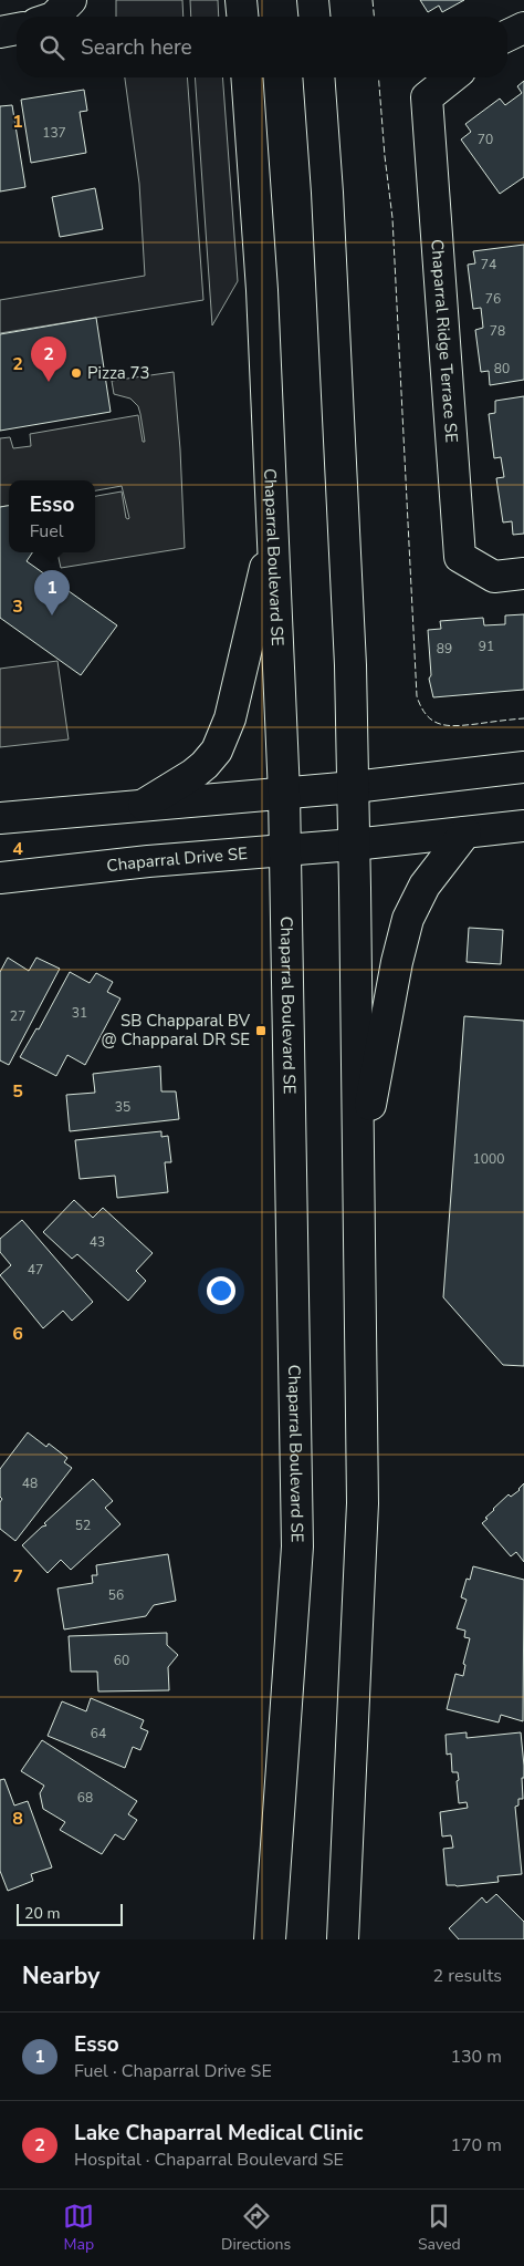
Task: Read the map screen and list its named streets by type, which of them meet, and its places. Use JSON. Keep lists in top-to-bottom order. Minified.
{"streets":{"main road":["Chaparral Ridge Terrace SE","Chaparral Boulevard SE","Chaparral Drive SE"]},"crossings":[["Chaparral Boulevard SE","Chaparral Drive SE"]],"places":{"other":["Pizza 73"],"transit":["SB Chapparal BV @ Chapparal DR SE"]},"house_numbers":["137","70","74","76","78","80","91","89","31","27","35","1000","43","47","48","52","56","60","64","68"],"scale_bar":"20 m","page":{"search":"Search here","pins":["2","1"],"popup":["Esso","Fuel"],"scale":"20 m","heading":["Nearby","2 results"],"list":[{"mark":"1","name":"Esso","note":"Fuel · Chaparral Drive SE","value":"130 m"},{"mark":"2","name":"Lake Chaparral Medical Clinic","note":"Hospital · Chaparral Boulevard SE","value":"170 m"}],"nav":["Map","Directions","Saved"]},"grid":{"rows":["1","2","3","4","5","6","7","8"]}}
